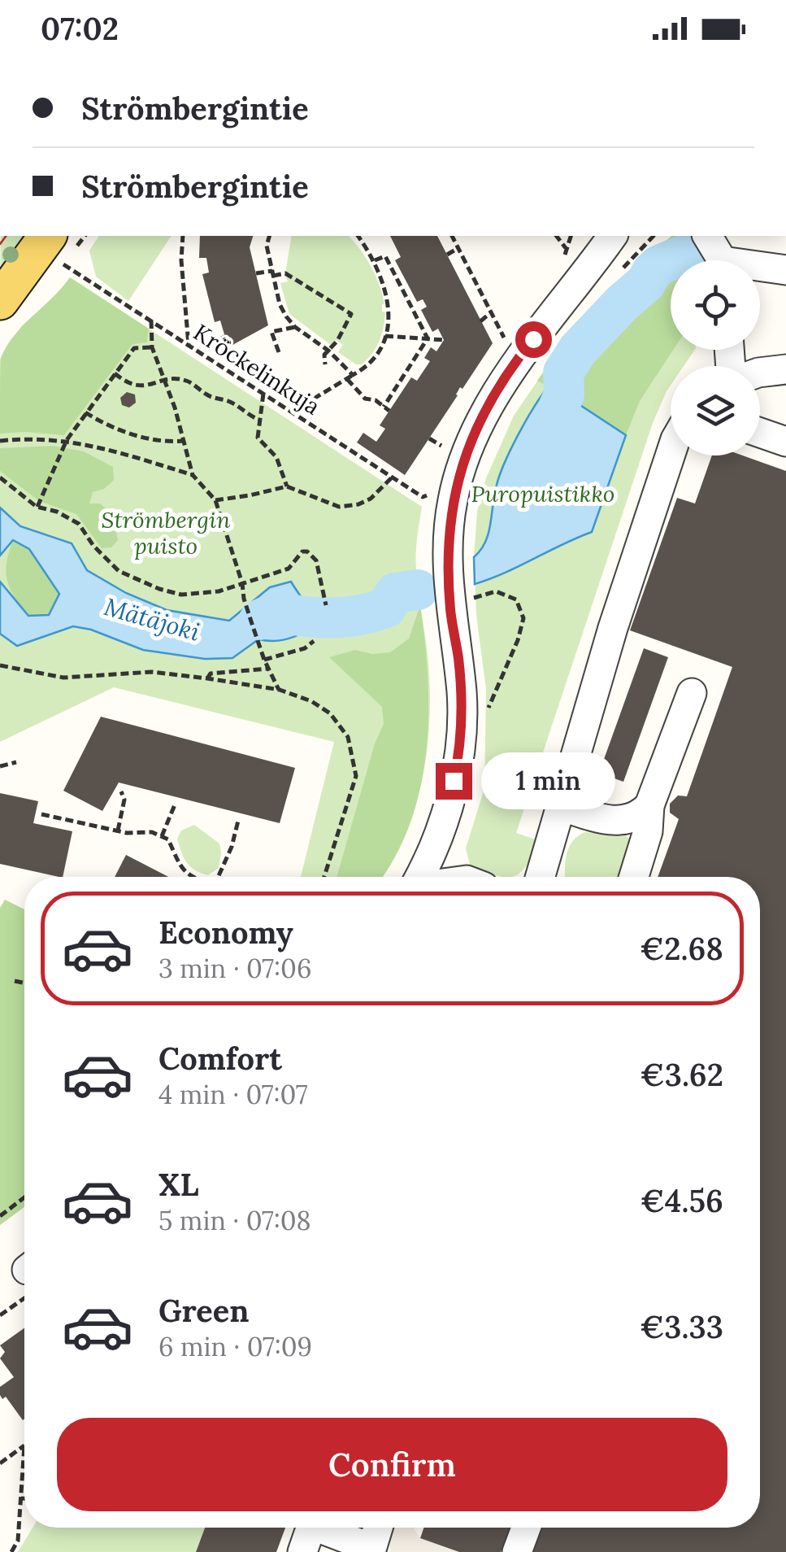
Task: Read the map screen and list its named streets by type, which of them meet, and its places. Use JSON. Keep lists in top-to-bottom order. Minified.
{"streets":{"path":["Kröckelinkuja"]},"water":["Mätäjoki"],"parks":["Puropuistikko","Strömbergin puisto"],"page":{"status":"07:02","banner":["Strömbergintie","Strömbergintie"],"bubble":"1 min","list":[{"name":"Economy","note":"3 min · 07:06","value":"€2.68"},{"name":"Comfort","note":"4 min · 07:07","value":"€3.62"},{"name":"XL","note":"5 min · 07:08","value":"€4.56"},{"name":"Green","note":"6 min · 07:09","value":"€3.33"}],"buttons":"Confirm"}}
